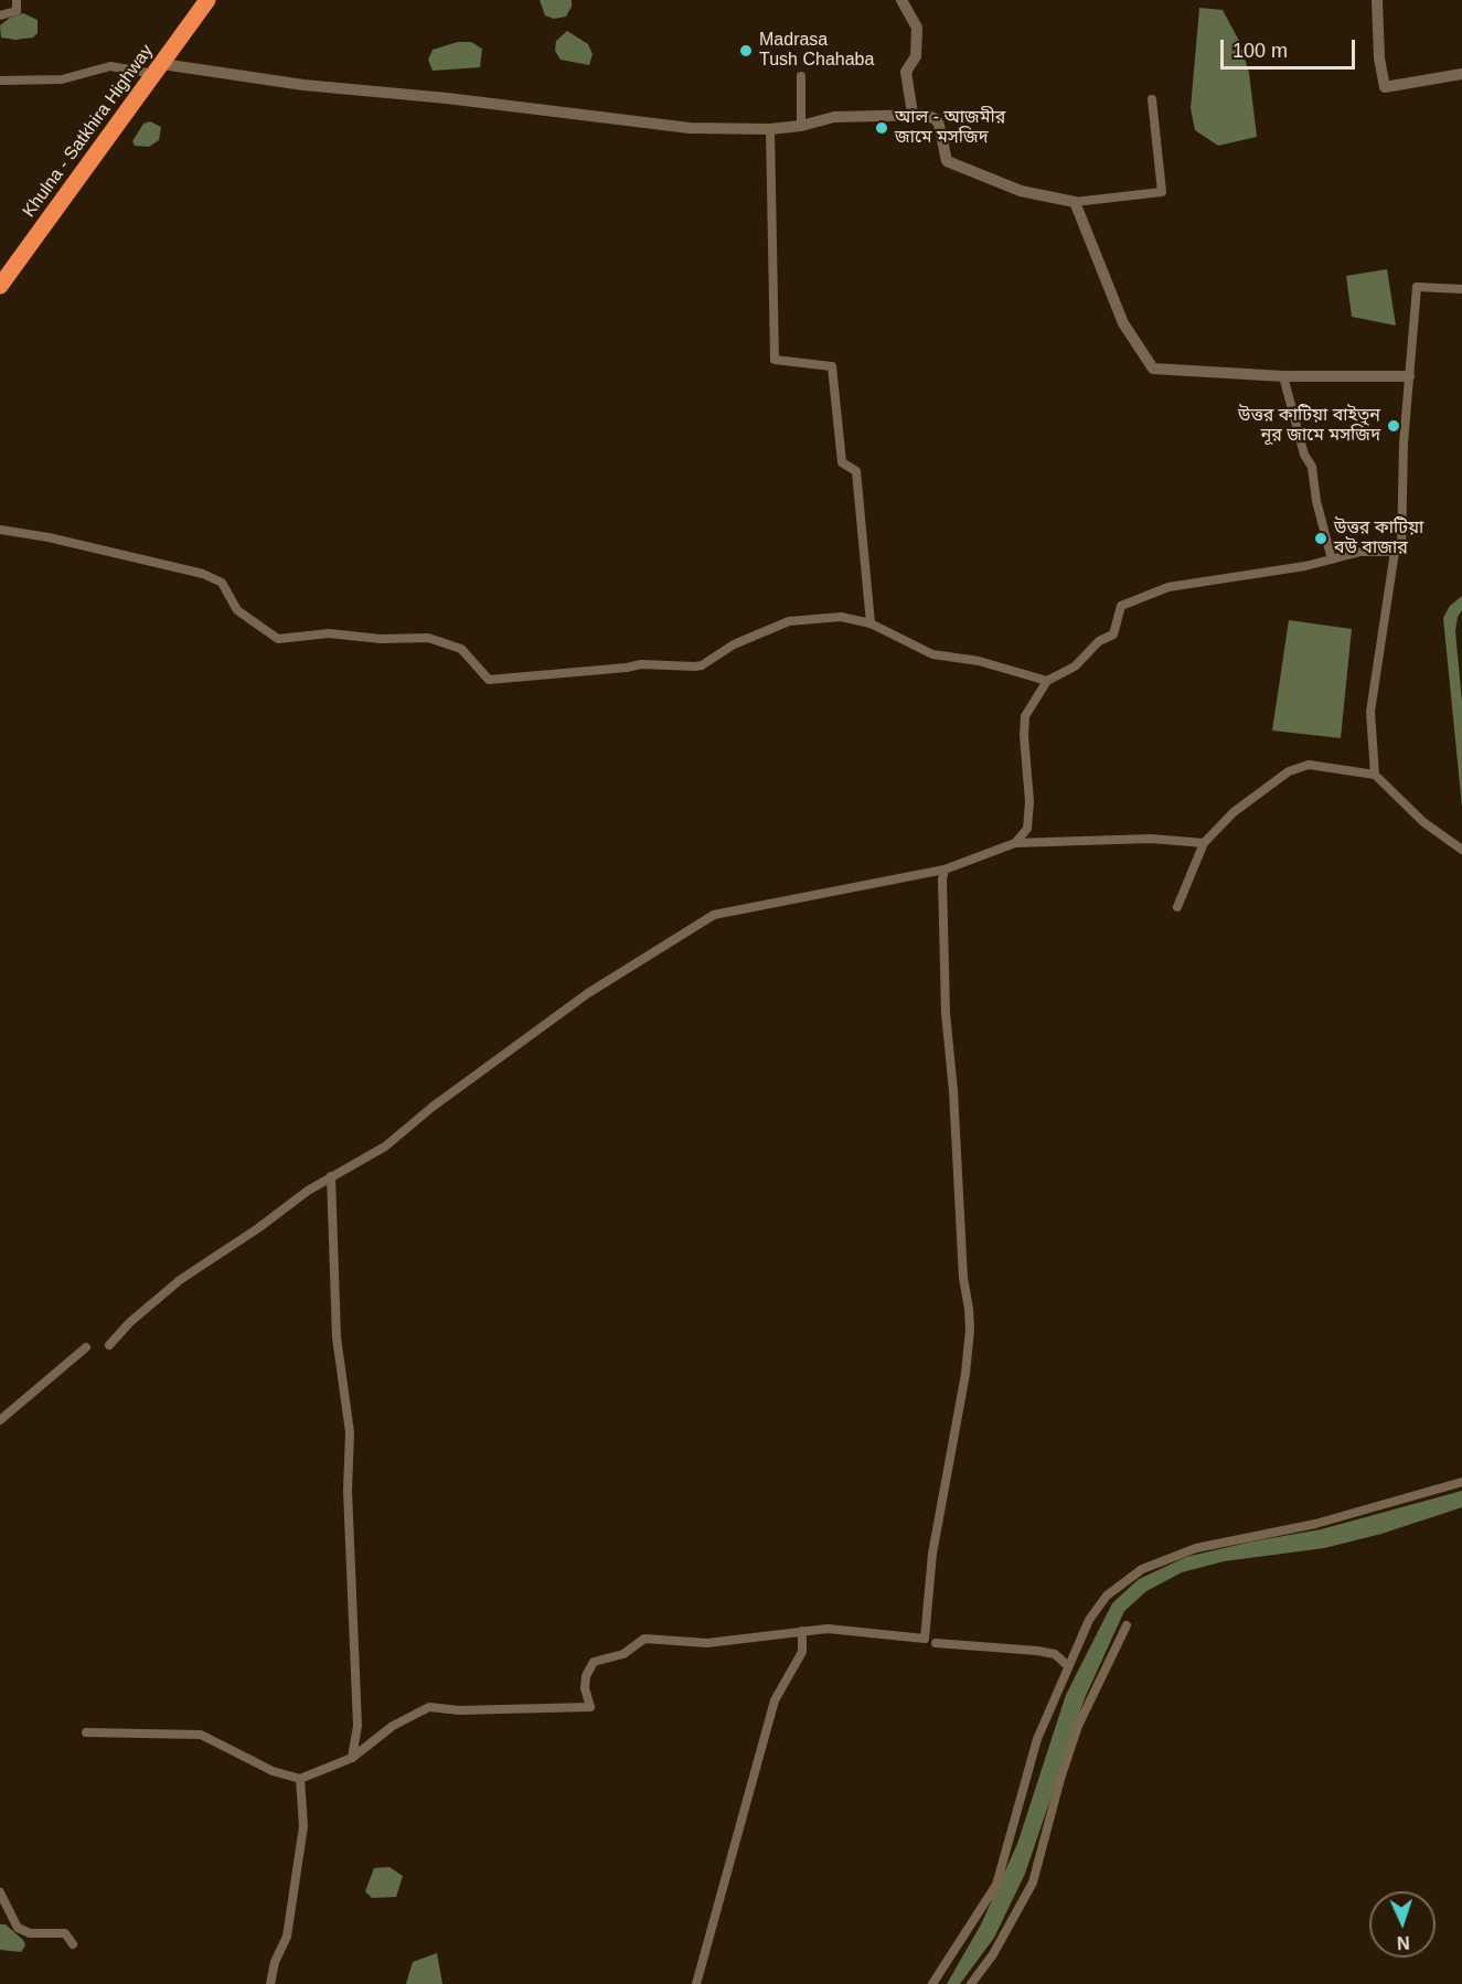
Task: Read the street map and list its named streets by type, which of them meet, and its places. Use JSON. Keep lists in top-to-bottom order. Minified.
{"streets":{"highway":["Khulna - Satkhira Highway"]},"places":["Madrasa Tush Chahaba","আল - আজমীর জামে মসজিদ","উত্তর কাটিয়া বাইতুন নূর জামে মসজিদ","উত্তর কাটিয়া বউ বাজার"],"scale_bar":"100 m","north":"bottom"}
